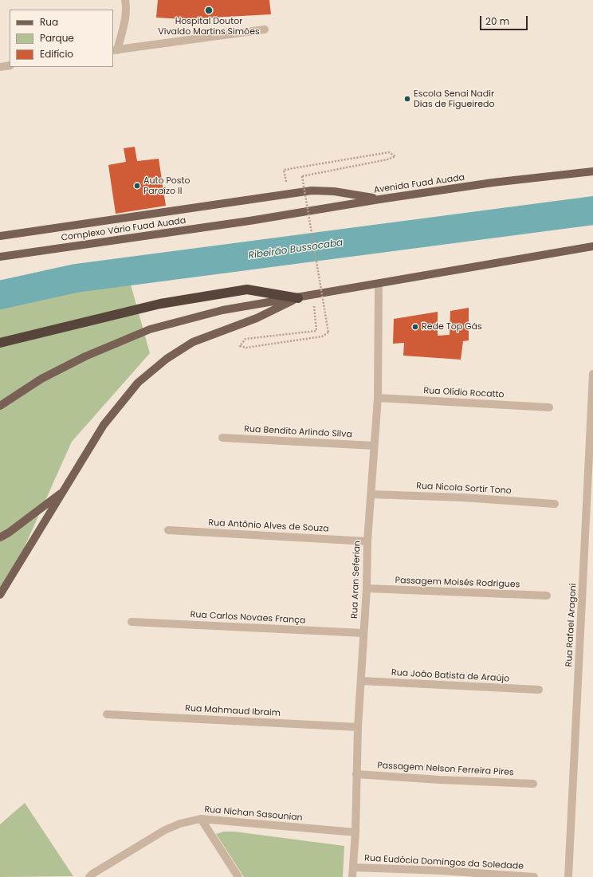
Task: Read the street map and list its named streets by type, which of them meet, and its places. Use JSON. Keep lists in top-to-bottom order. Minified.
{"streets":{"main road":["Avenida Fuad Auada","Complexo Vário Fuad Auada"],"street":["Rua Olídio Rocatto","Rua Bendito Arlindo Silva","Rua Nicola Sortir Tono","Rua Antônio Alves de Souza","Rua Aran Seferian","Passagem Moisés Rodrigues","Rua Carlos Novaes França","Rua Rafael Aragoni","Rua João Batista de Araújo","Rua Mahmaud Ibraim","Passagem Nelson Ferreira Pires","Rua Nichan Sasounian","Rua Eudócia Domingos da Soledade"]},"crossings":[["Avenida Fuad Auada","Complexo Vário Fuad Auada"],["Rua Olídio Rocatto","Rua Aran Seferian"],["Rua Bendito Arlindo Silva","Rua Aran Seferian"],["Rua Nicola Sortir Tono","Rua Aran Seferian"],["Rua Antônio Alves de Souza","Rua Aran Seferian"],["Rua Aran Seferian","Passagem Moisés Rodrigues"],["Rua Aran Seferian","Rua Carlos Novaes França"],["Rua Aran Seferian","Rua João Batista de Araújo"],["Rua Aran Seferian","Rua Mahmaud Ibraim"],["Rua Aran Seferian","Passagem Nelson Ferreira Pires"],["Rua Aran Seferian","Rua Nichan Sasounian"],["Rua Aran Seferian","Rua Eudócia Domingos da Soledade"]],"water":["Ribeirão Bussocaba"],"places":["Hospital Doutor Vivaldo Martins Simões","Escola Senai Nadir Dias de Figueiredo","Auto Posto Paraízo II","Rede Top Gás"],"legend":["Rua","Parque","Edifício"],"scale_bar":"20 m"}
